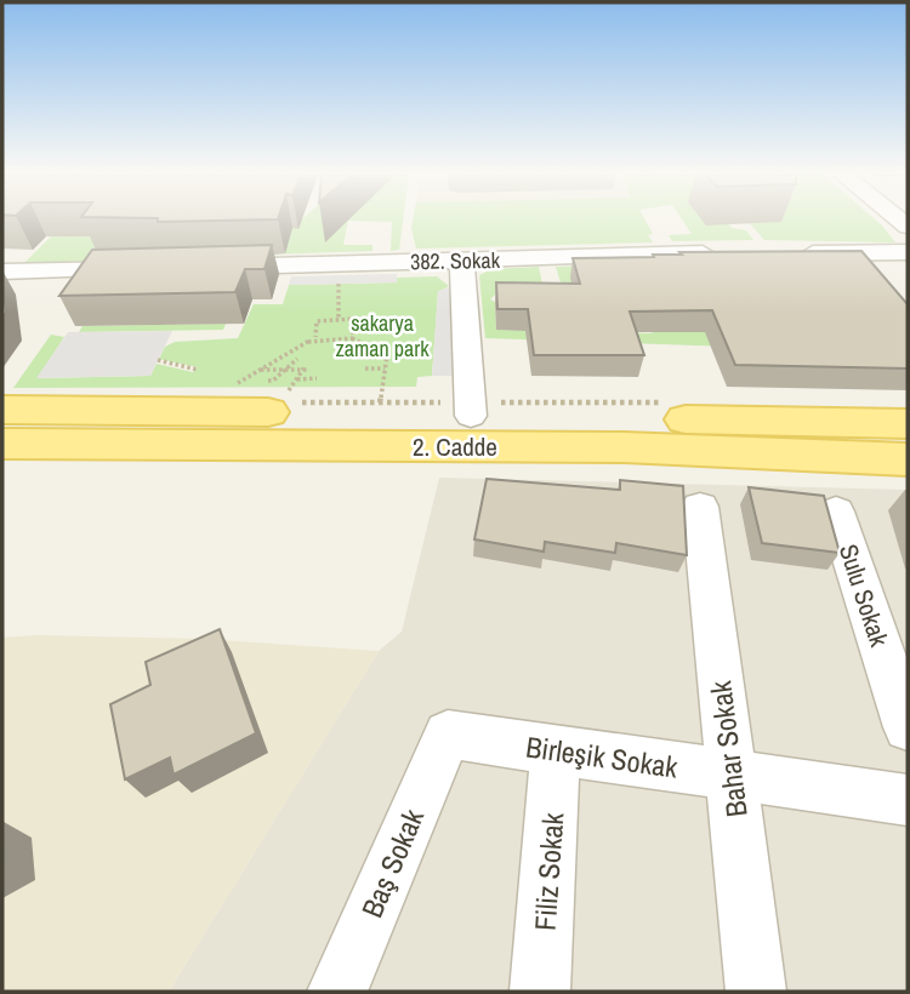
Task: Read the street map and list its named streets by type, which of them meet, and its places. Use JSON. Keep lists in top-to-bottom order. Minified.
{"streets":{"main road":["2. Cadde"],"street":["382. Sokak","Sulu Sokak","Bahar Sokak","Birleşik Sokak","Baş Sokak","Filiz Sokak"]},"crossings":[["Bahar Sokak","Birleşik Sokak"],["Birleşik Sokak","Baş Sokak"],["Birleşik Sokak","Filiz Sokak"]],"parks":["sakarya zaman park"]}
